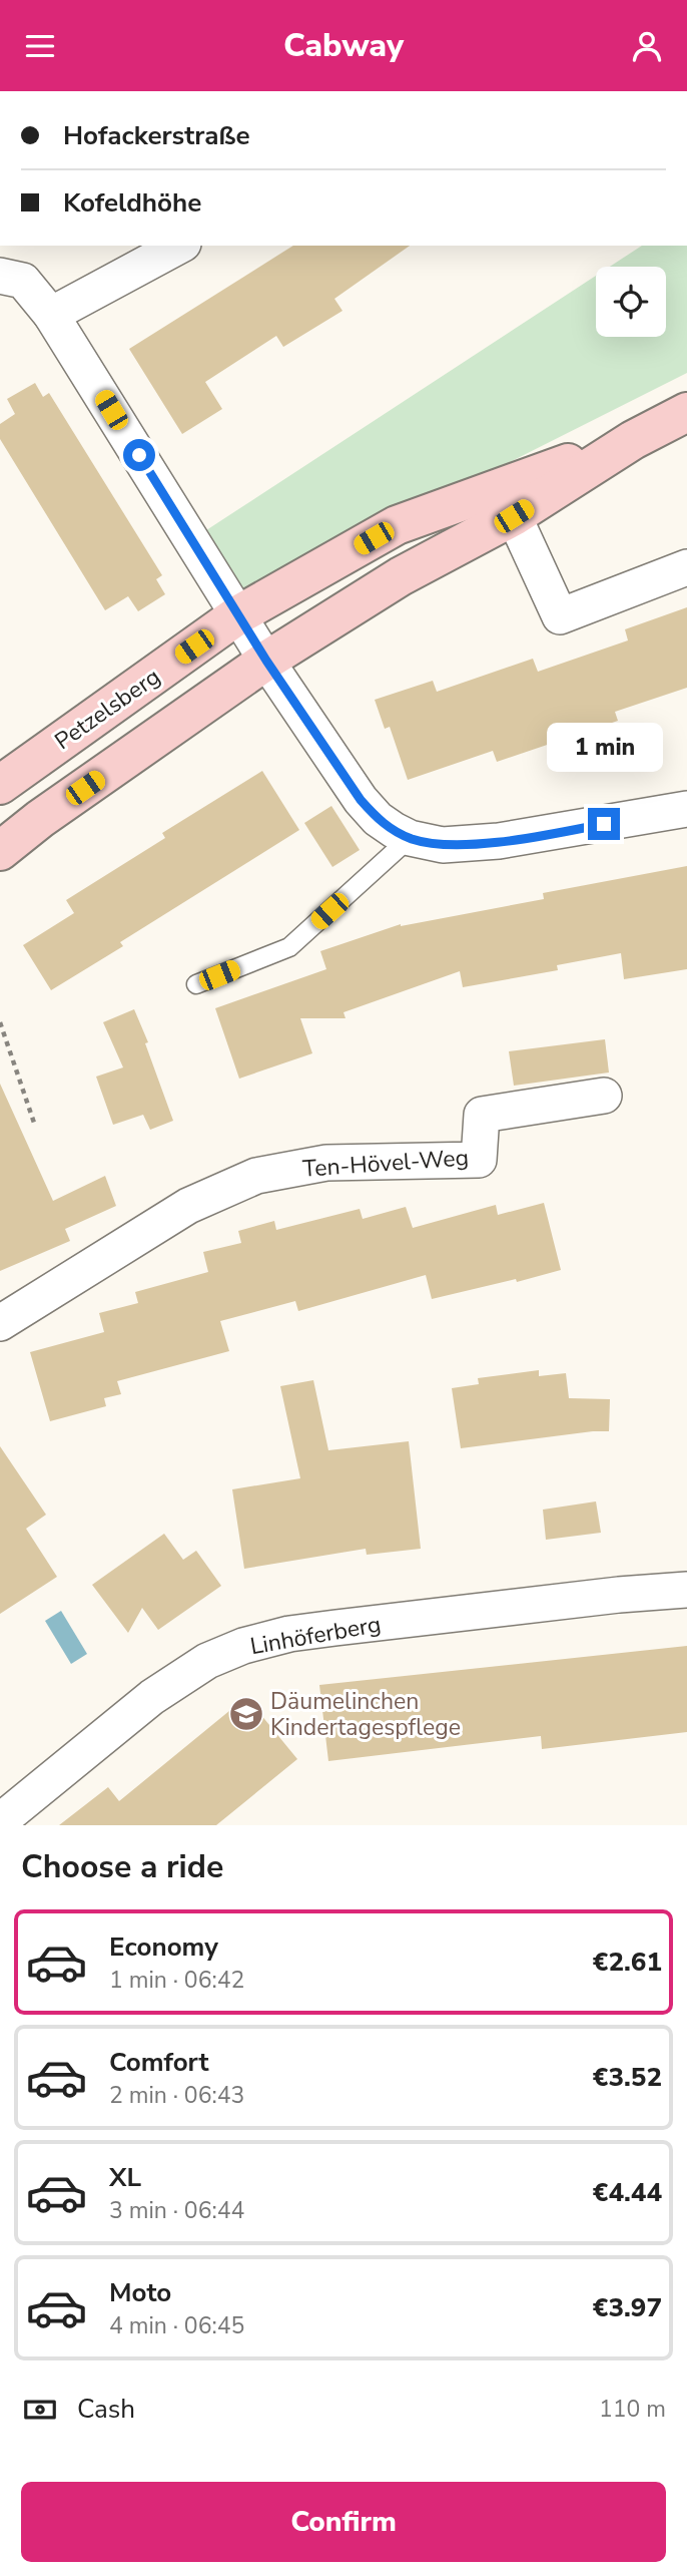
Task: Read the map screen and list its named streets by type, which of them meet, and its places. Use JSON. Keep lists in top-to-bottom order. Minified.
{"streets":{"main road":["Petzelsberg"],"street":["Ten-Hövel-Weg","Linhöferberg"]},"places":{"school or university":["Däumelinchen Kindertagespflege"]},"page":{"header":"Cabway","banner":["Hofackerstraße","Kofeldhöhe"],"bubble":"1 min","heading":"Choose a ride","list":[{"name":"Economy","note":"1 min · 06:42","value":"€2.61"},{"name":"Comfort","note":"2 min · 06:43","value":"€3.52"},{"name":"XL","note":"3 min · 06:44","value":"€4.44"},{"name":"Moto","note":"4 min · 06:45","value":"€3.97"}],"pay":["Cash","110 m"],"buttons":"Confirm"}}
